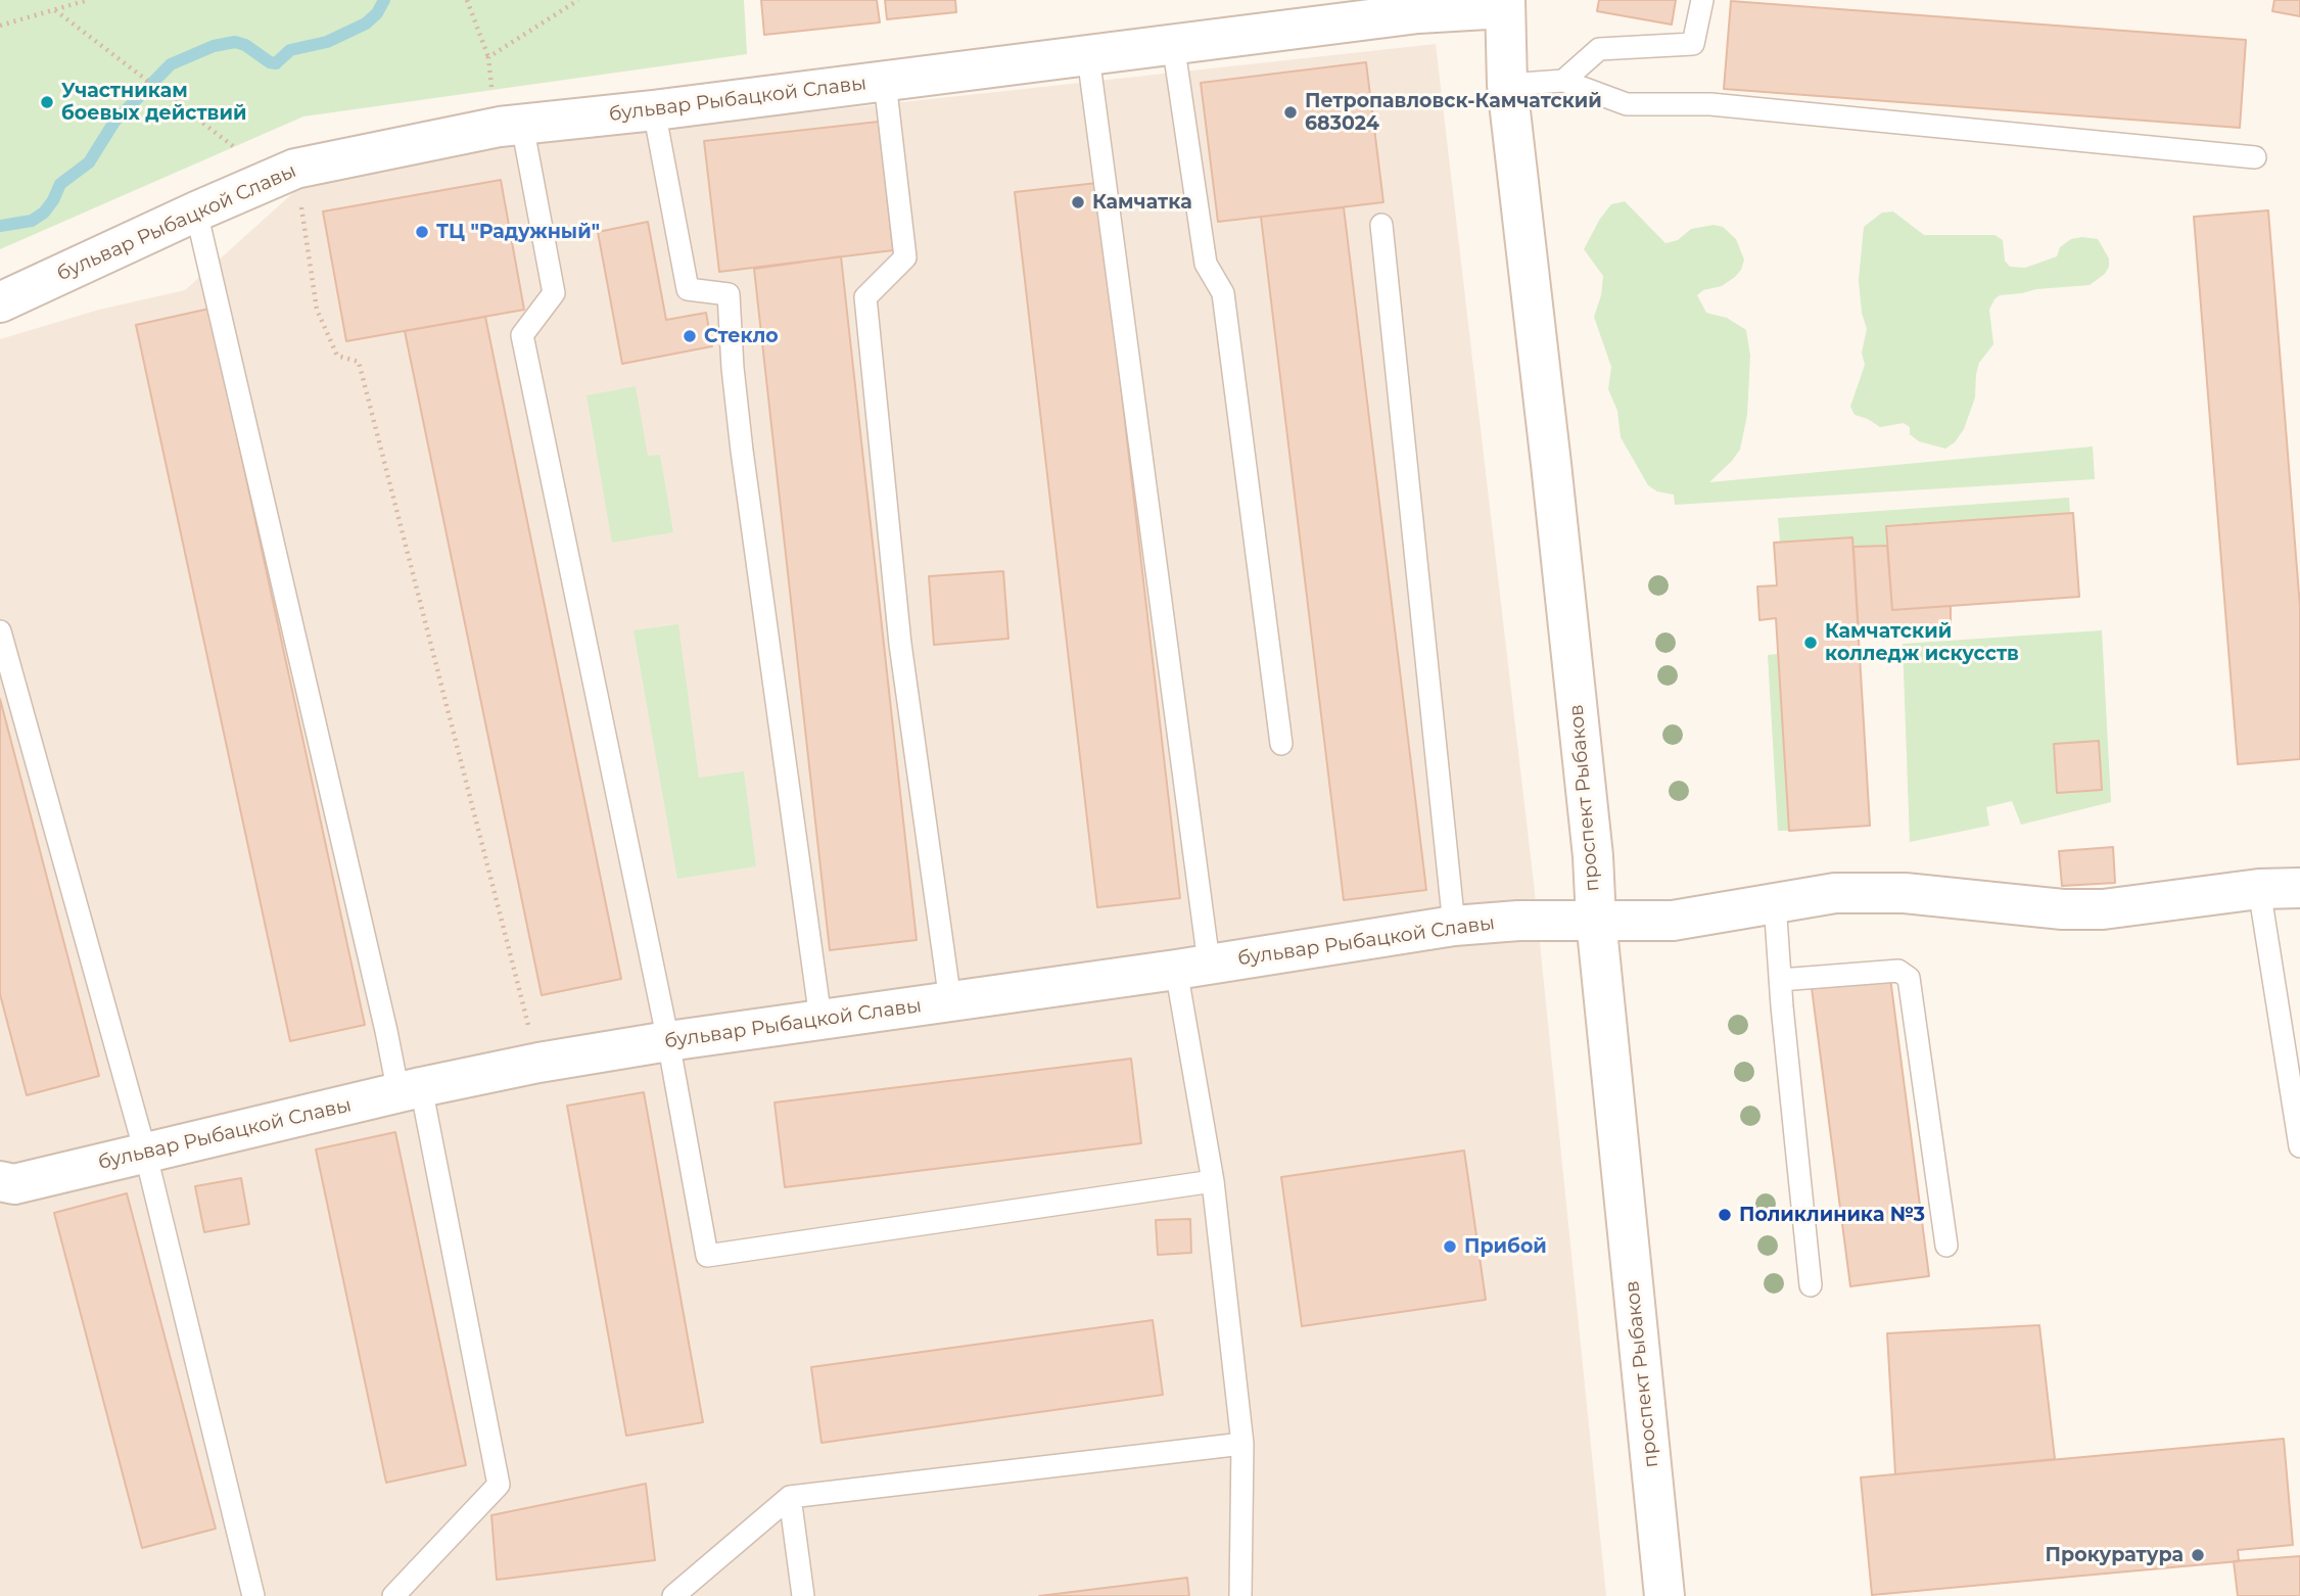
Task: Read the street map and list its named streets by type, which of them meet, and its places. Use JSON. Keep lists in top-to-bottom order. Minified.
{"streets":{"street":["бульвар Рыбацкой Славы","проспект Рыбаков"]},"crossings":[["бульвар Рыбацкой Славы","проспект Рыбаков"]],"places":["Участникам боевых действий","Петропавловск-Камчатский 683024","Камчатка","ТЦ \"Радужный\"","Стекло","Камчатский колледж искусств","Поликлиника №3","Прибой","Прокуратура"]}
